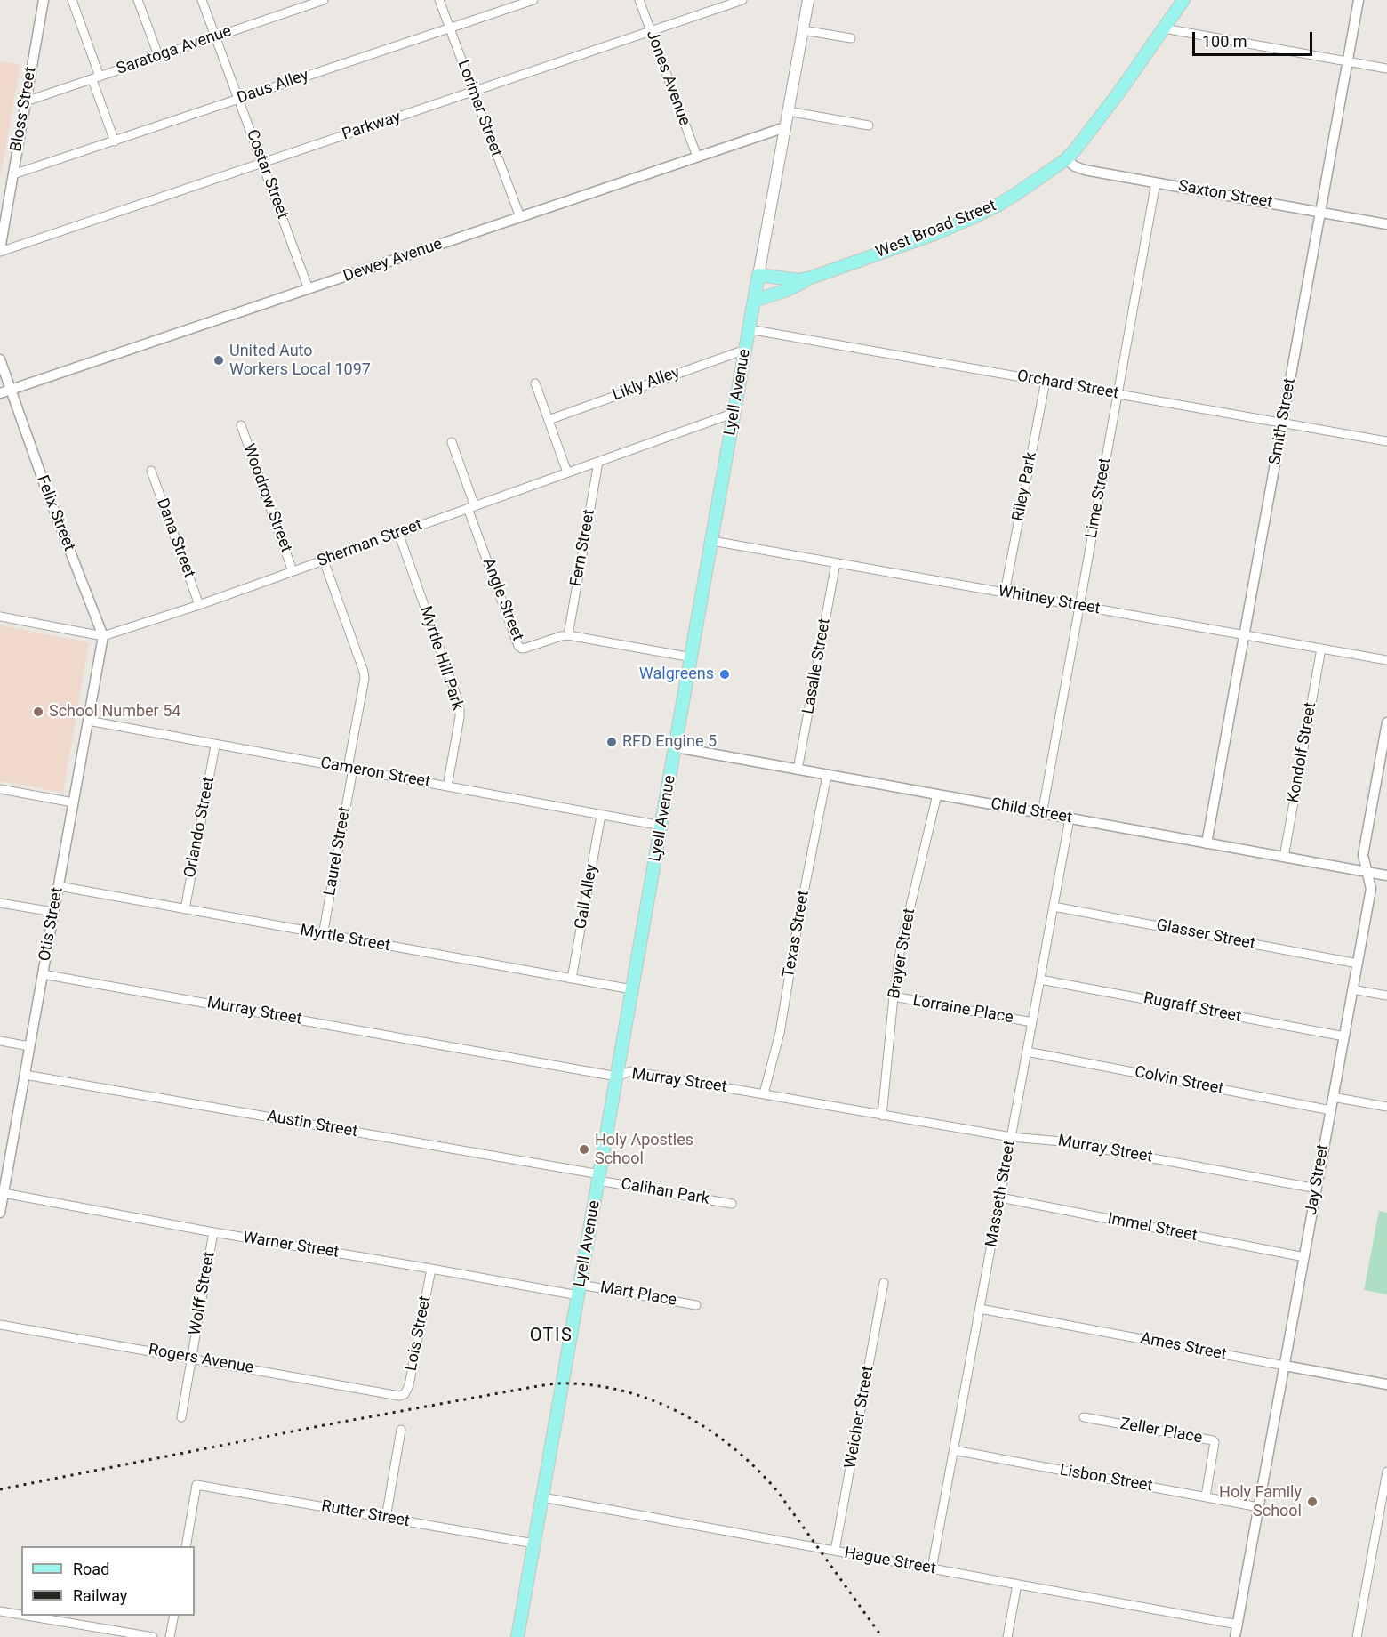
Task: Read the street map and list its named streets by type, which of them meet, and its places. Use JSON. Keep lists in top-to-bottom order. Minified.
{"streets":{"main road":["West Broad Street","Lyell Avenue"],"street":["Saratoga Avenue","Jones Avenue","Daus Alley","Lorimer Street","Bloss Street","Parkway","Costar Street","Saxton Street","Dewey Avenue","Likly Alley","Orchard Street","Smith Street","Riley Park","Woodrow Street","Lime Street","Felix Street","Dana Street","Sherman Street","Fern Street","Angle Street","Whitney Street","Myrtle Hill Park","Lasalle Street","Kondolf Street","Cameron Street","Child Street","Orlando Street","Laurel Street","Gall Alley","Otis Street","Texas Street","Glasser Street","Myrtle Street","Brayer Street","Rugraff Street","Lorraine Place","Murray Street","Colvin Street","Austin Street","Jay Street","Calihan Park","Masseth Street","Immel Street","Warner Street","Wolff Street","Mart Place","Lois Street","Ames Street","Rogers Avenue","Weicher Street","Zeller Place","Lisbon Street","Rutter Street","Hague Street"]},"crossings":[["Saratoga Avenue","Bloss Street"],["Saratoga Avenue","Costar Street"],["Jones Avenue","Parkway"],["Jones Avenue","Dewey Avenue"],["Daus Alley","Lorimer Street"],["Daus Alley","Bloss Street"],["Daus Alley","Costar Street"],["Lorimer Street","Parkway"],["Lorimer Street","Dewey Avenue"],["Bloss Street","Parkway"],["Parkway","Costar Street"],["Costar Street","Dewey Avenue"],["Saxton Street","West Broad Street"],["Saxton Street","Smith Street"],["Saxton Street","Lime Street"],["West Broad Street","Lyell Avenue"],["Dewey Avenue","Lyell Avenue"],["Dewey Avenue","Felix Street"],["Likly Alley","Lyell Avenue"],["Orchard Street","Lyell Avenue"],["Orchard Street","Smith Street"],["Orchard Street","Riley Park"],["Orchard Street","Lime Street"],["Lyell Avenue","Sherman Street"],["Lyell Avenue","Angle Street"],["Lyell Avenue","Whitney Street"],["Lyell Avenue","Cameron Street"],["Lyell Avenue","Child Street"],["Lyell Avenue","Myrtle Street"],["Lyell Avenue","Murray Street"],["Lyell Avenue","Austin Street"],["Lyell Avenue","Calihan Park"],["Lyell Avenue","Warner Street"],["Lyell Avenue","Mart Place"],["Lyell Avenue","Rutter Street"],["Lyell Avenue","Hague Street"],["Smith Street","Whitney Street"],["Smith Street","Child Street"],["Riley Park","Whitney Street"],["Woodrow Street","Sherman Street"],["Lime Street","Whitney Street"],["Lime Street","Child Street"],["Felix Street","Sherman Street"],["Felix Street","Otis Street"],["Dana Street","Sherman Street"],["Sherman Street","Fern Street"],["Sherman Street","Angle Street"],["Sherman Street","Myrtle Hill Park"],["Sherman Street","Laurel Street"],["Sherman Street","Otis Street"],["Fern Street","Angle Street"],["Whitney Street","Lasalle Street"],["Whitney Street","Kondolf Street"],["Myrtle Hill Park","Cameron Street"],["Lasalle Street","Child Street"],["Kondolf Street","Child Street"],["Cameron Street","Orlando Street"],["Cameron Street","Laurel Street"],["Cameron Street","Gall Alley"],["Cameron Street","Otis Street"],["Child Street","Texas Street"],["Child Street","Brayer Street"],["Child Street","Jay Street"],["Child Street","Masseth Street"],["Orlando Street","Myrtle Street"],["Laurel Street","Myrtle Street"],["Gall Alley","Myrtle Street"],["Otis Street","Myrtle Street"],["Otis Street","Murray Street"],["Otis Street","Austin Street"],["Otis Street","Warner Street"],["Texas Street","Murray Street"],["Glasser Street","Jay Street"],["Glasser Street","Masseth Street"],["Brayer Street","Lorraine Place"],["Brayer Street","Murray Street"],["Rugraff Street","Jay Street"],["Rugraff Street","Masseth Street"],["Lorraine Place","Masseth Street"],["Murray Street","Jay Street"],["Murray Street","Masseth Street"],["Colvin Street","Jay Street"],["Colvin Street","Masseth Street"],["Austin Street","Calihan Park"],["Jay Street","Immel Street"],["Jay Street","Ames Street"],["Jay Street","Lisbon Street"],["Jay Street","Hague Street"],["Masseth Street","Immel Street"],["Masseth Street","Ames Street"],["Masseth Street","Lisbon Street"],["Masseth Street","Hague Street"],["Warner Street","Wolff Street"],["Warner Street","Mart Place"],["Warner Street","Lois Street"],["Wolff Street","Rogers Avenue"],["Lois Street","Rogers Avenue"],["Weicher Street","Hague Street"],["Zeller Place","Lisbon Street"]],"districts":["OTIS"],"places":["United Auto Workers Local 1097","Walgreens","School Number 54","RFD Engine 5","Holy Apostles School","Holy Family School"],"legend":["Road","Railway"],"scale_bar":"100 m"}
